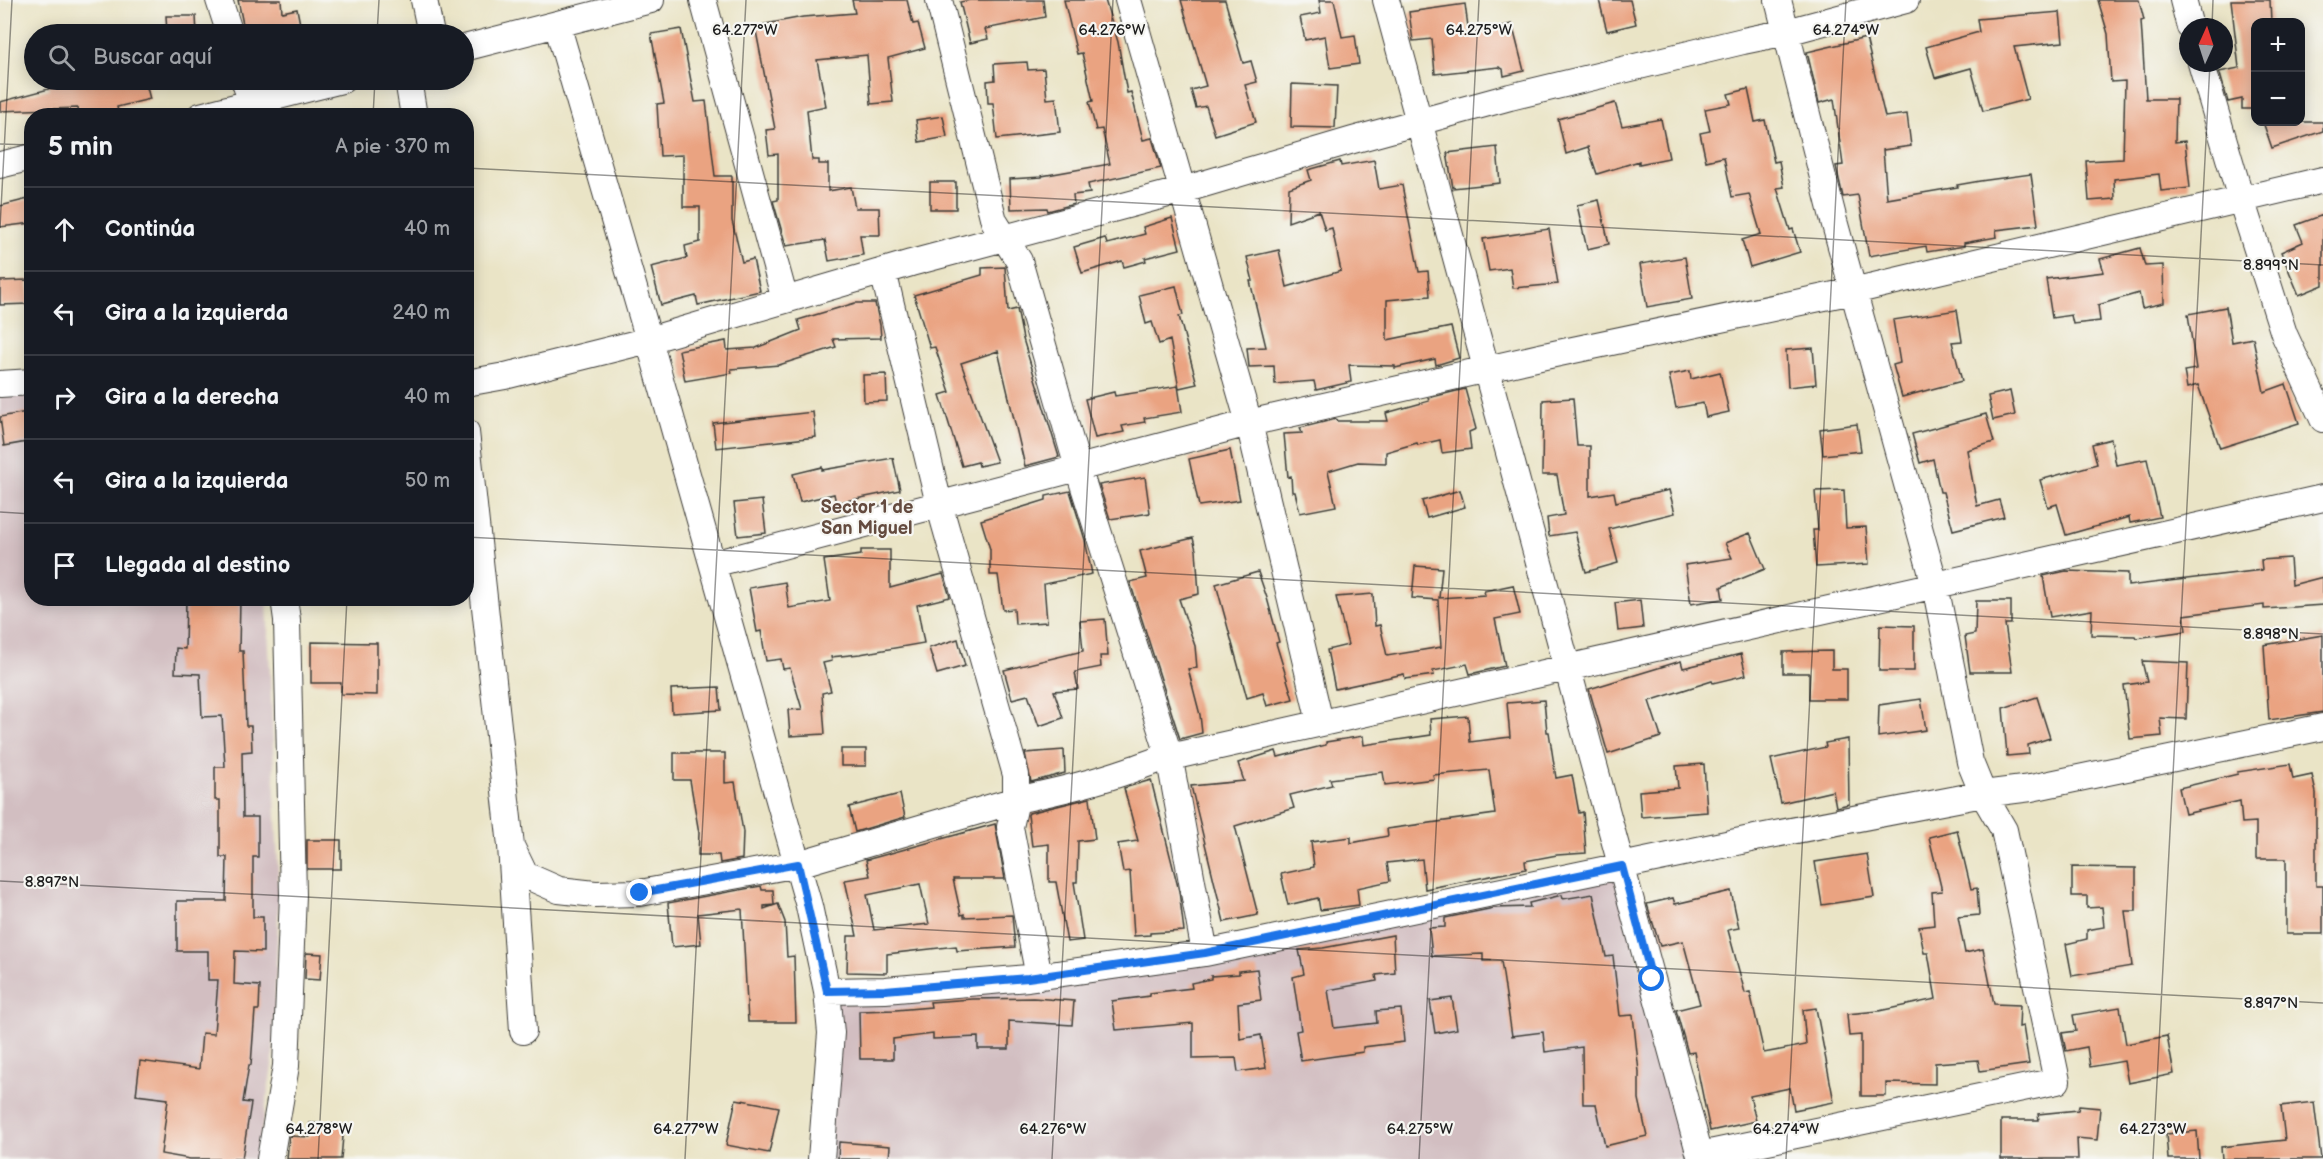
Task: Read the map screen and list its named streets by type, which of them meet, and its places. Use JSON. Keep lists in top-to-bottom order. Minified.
{"districts":["Sector 1 de San Miguel"],"north":"top","page":{"map_buttons":["+","−"],"search":"Buscar aquí","heading":["5 min","A pie · 370 m"],"list":[["Continúa","40 m"],["Gira a la izquierda","240 m"],["Gira a la derecha","40 m"],["Gira a la izquierda","50 m"],"Llegada al destino"]},"coordinates":["64.277°W","64.276°W","64.275°W","64.274°W","8.899°N","8.898°N","8.897°N","64.278°W","64.273°W"]}
